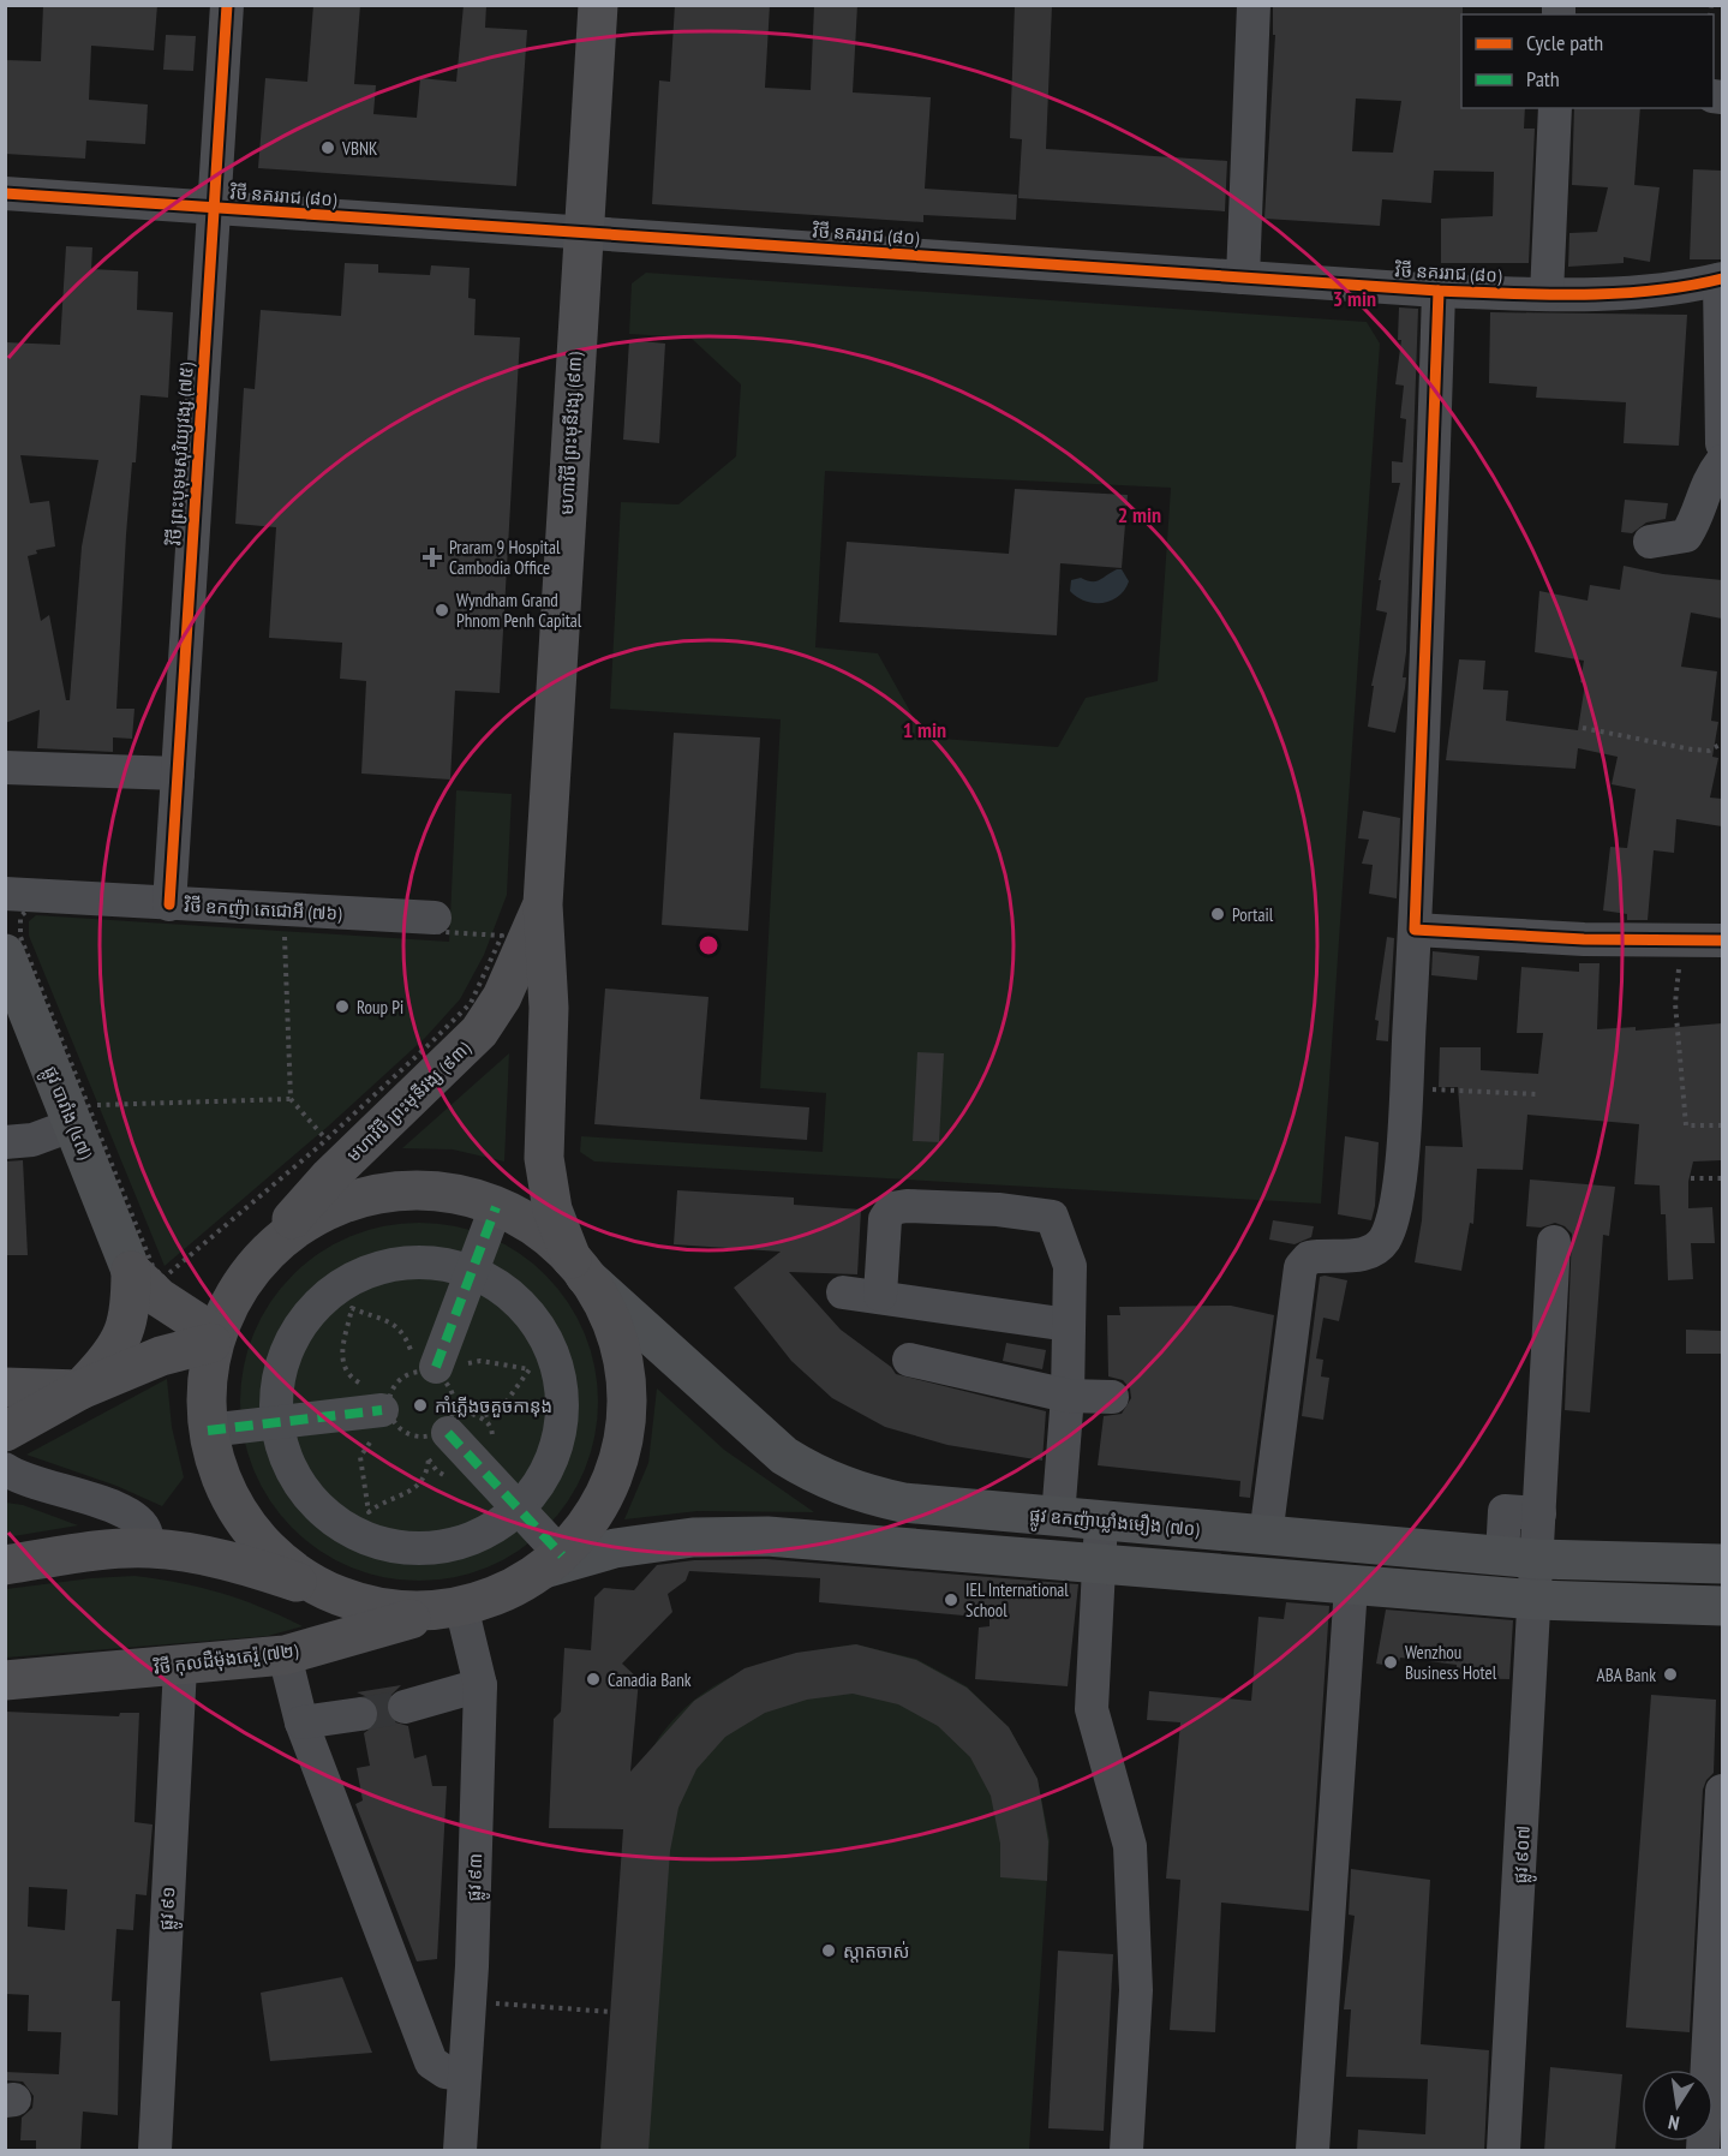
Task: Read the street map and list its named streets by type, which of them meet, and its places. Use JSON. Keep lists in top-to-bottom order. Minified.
{"streets":{"highway":["មហាវិថី ព្រះមុនីវង្ស (៩៣)","វិថី កុលដឺម៉ុងតេរ៉ួ (៧២)"],"main road":["ផ្លូវ បារាំង (៤៧)","ផ្លូវ ឧកញ៉ាឃ្លាំងមឿង (៧០)"],"street":["វិថី នគររាជ (៨០)","វិថី ព្រះបុទុមសុរិយ្យវង្ស (៧៥)","វិថី ឧកញ៉ា តេជោអី (៧៦)","ផ្លូវ ៩០៧","ផ្លូវ ៩៣","ផ្លូវ ៩១"]},"crossings":[["វិថី នគររាជ (៨០)","មហាវិថី ព្រះមុនីវង្ស (៩៣)"],["វិថី នគររាជ (៨០)","វិថី ព្រះបុទុមសុរិយ្យវង្ស (៧៥)"],["មហាវិថី ព្រះមុនីវង្ស (៩៣)","ផ្លូវ ឧកញ៉ាឃ្លាំងមឿង (៧០)"],["វិថី ព្រះបុទុមសុរិយ្យវង្ស (៧៥)","វិថី ឧកញ៉ា តេជោអី (៧៦)"],["ផ្លូវ ឧកញ៉ាឃ្លាំងមឿង (៧០)","ផ្លូវ ៩០៧"],["វិថី កុលដឺម៉ុងតេរ៉ួ (៧២)","ផ្លូវ ៩៣"],["វិថី កុលដឺម៉ុងតេរ៉ួ (៧២)","ផ្លូវ ៩១"]],"places":{"other":["VBNK","Wyndham Grand Phnom Penh Capital","Portail","Roup Pi","កាំភ្លើងចគួចកានុង","IEL International School","Wenzhou Business Hotel","ABA Bank","Canadia Bank","ស្ដាតចាស់"],"health":["Praram 9 Hospital Cambodia Office"]},"legend":["Cycle path","Path"],"north":"bottom","rings":["3 min","2 min","1 min"]}
